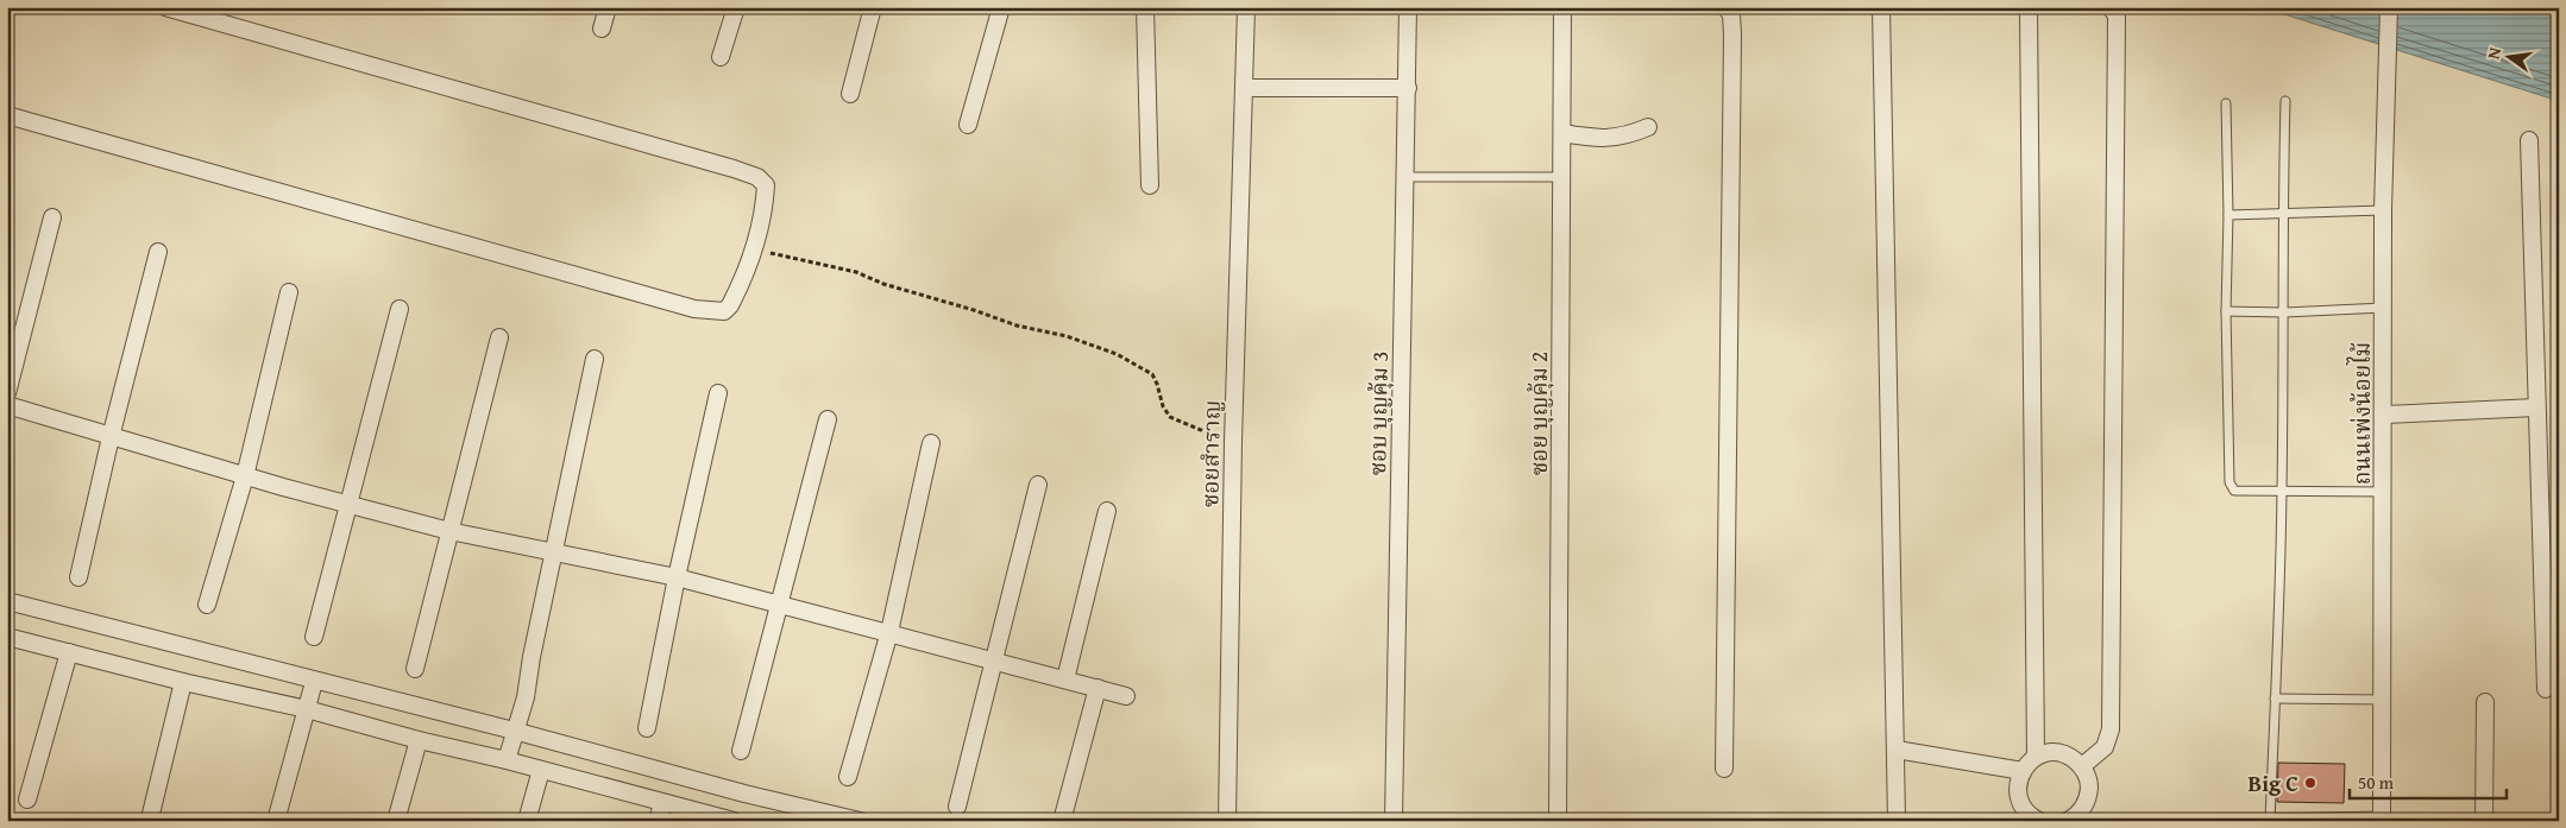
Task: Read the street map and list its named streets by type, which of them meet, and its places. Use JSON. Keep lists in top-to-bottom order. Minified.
{"streets":{"street":["ซอบ บุญคุ้ม 3","ซอย บุญคุ้ม 2","ถนนเพ่งน้อยไม้","ซอยสำราญ"]},"places":["Big C"],"scale_bar":"50 m","north":"left"}
